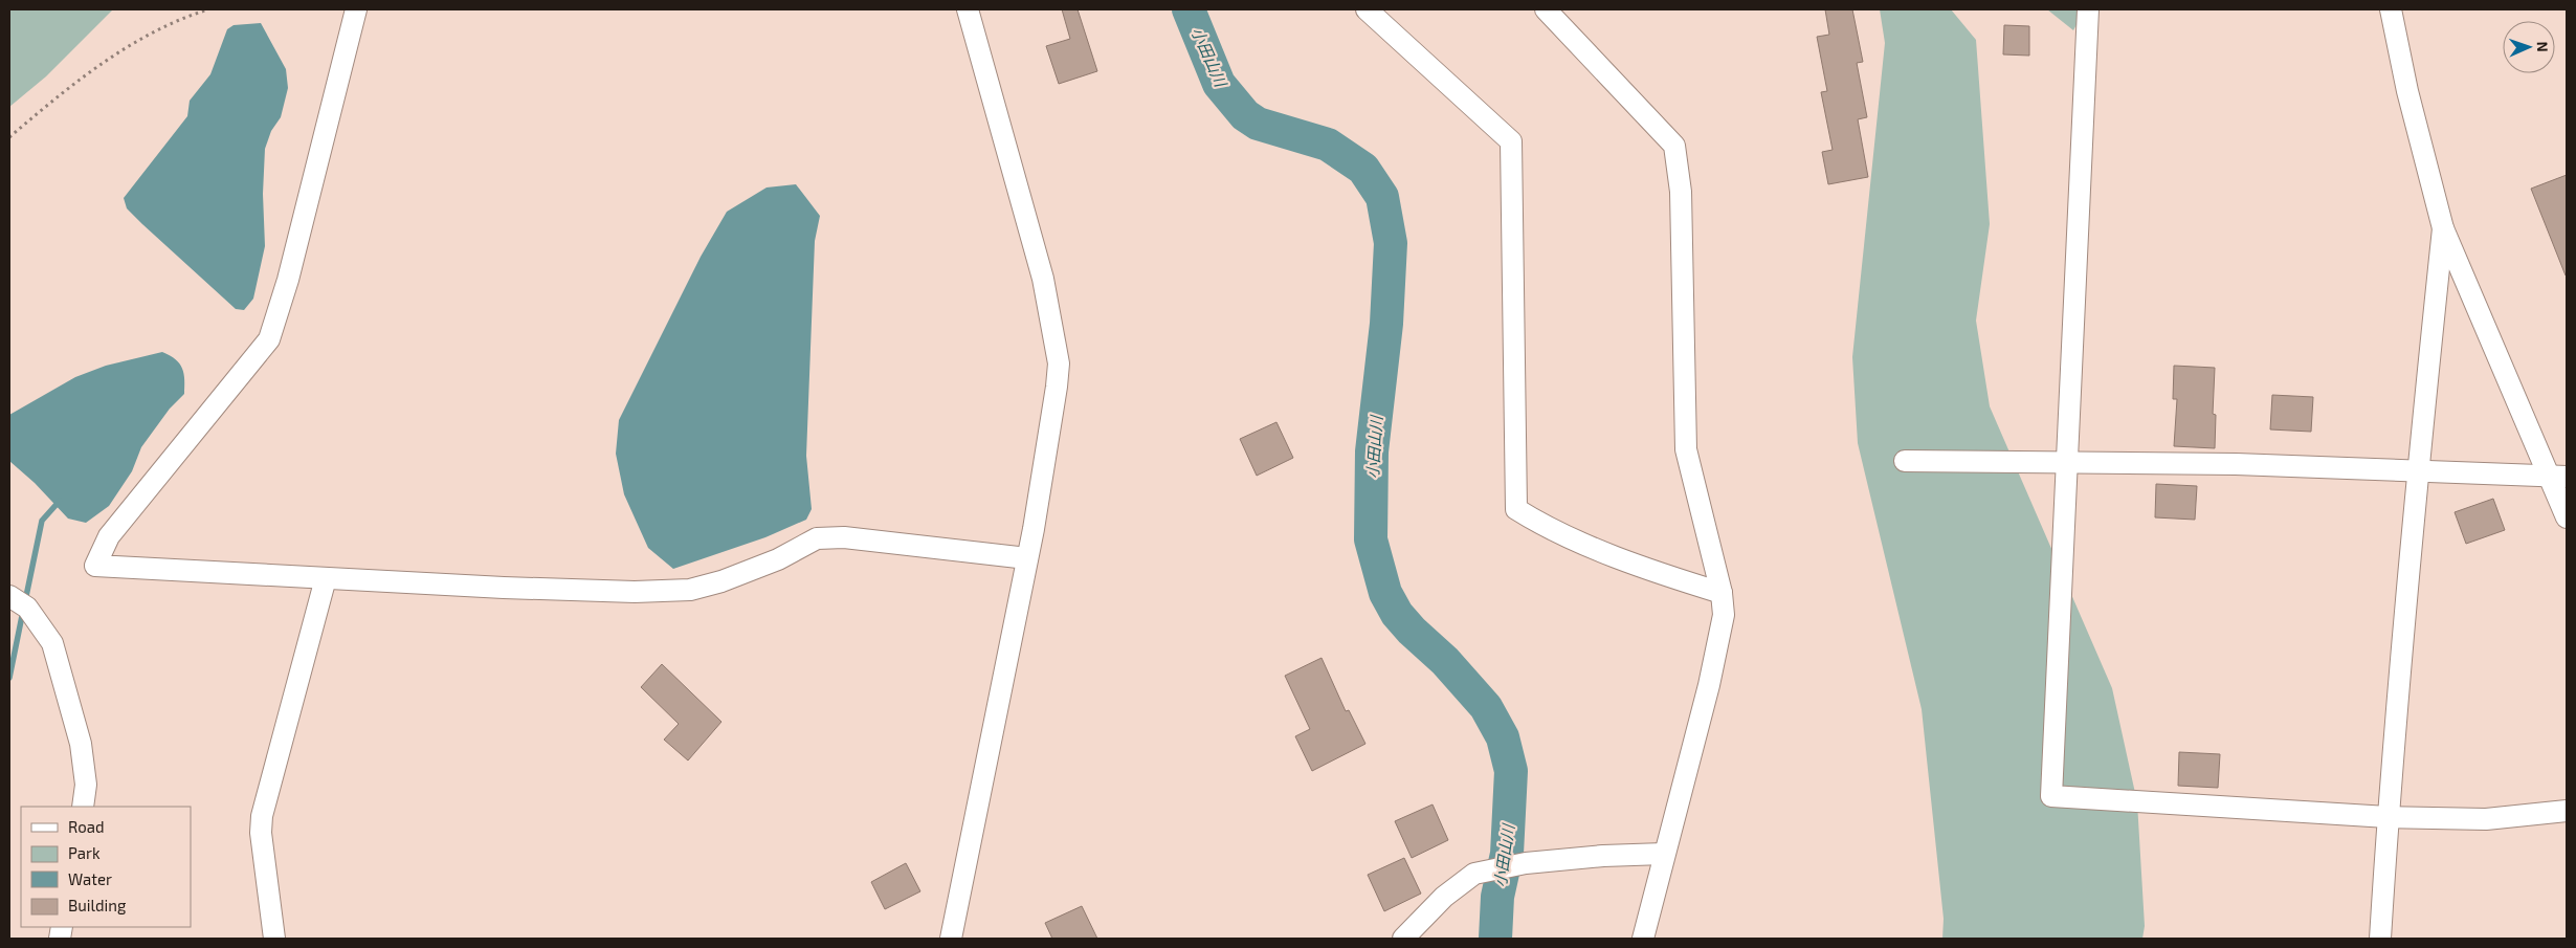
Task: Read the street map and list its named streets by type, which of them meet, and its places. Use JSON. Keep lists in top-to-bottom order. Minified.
{"water":["小田山川"],"legend":["Road","Park","Water","Building"],"north":"right"}
